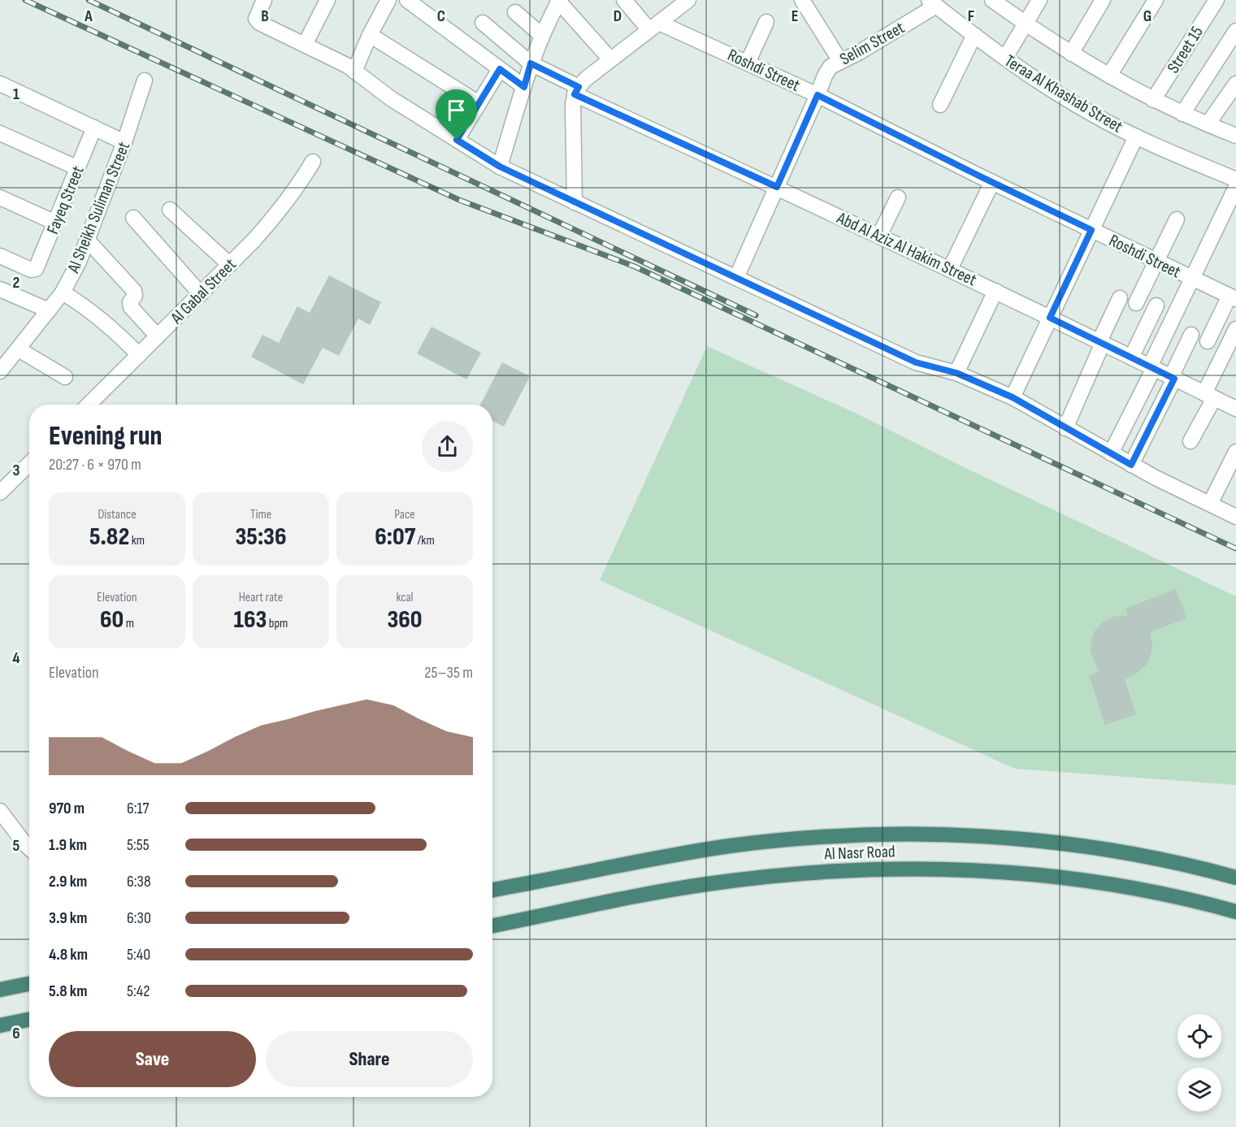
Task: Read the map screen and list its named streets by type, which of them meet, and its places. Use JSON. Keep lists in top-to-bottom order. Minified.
{"streets":{"highway":["Al Nasr Road"],"street":["Selim Street","Street 15","Roshdi Street","Teraa Al Khashab Street","Fayeq Street","Al Sheikh Suliman Street","Abd Al Aziz Al Hakim Street","Al Gabal Street"]},"crossings":[["Selim Street","Roshdi Street"],["Selim Street","Teraa Al Khashab Street"],["Selim Street","Abd Al Aziz Al Hakim Street"]],"page":{"heading":["Evening run","20:27 · 6 × 970 m"],"stats":[["Distance","5.82 km"],["Time","35:36"],["Pace","6:07 /km"],["Elevation","60 m"],["Heart rate","163 bpm"],["kcal","360"]],"chart":["Elevation","25–35 m"],"list":[{"name":"970 m","note":"6:17"},{"name":"1.9 km","note":"5:55"},{"name":"2.9 km","note":"6:38"},{"name":"3.9 km","note":"6:30"},{"name":"4.8 km","note":"5:40"},{"name":"5.8 km","note":"5:42"}],"buttons":["Save","Share"]},"grid":{"columns":["A","B","C","D","E","F","G"],"rows":["1","2","3","4","5","6"]}}
